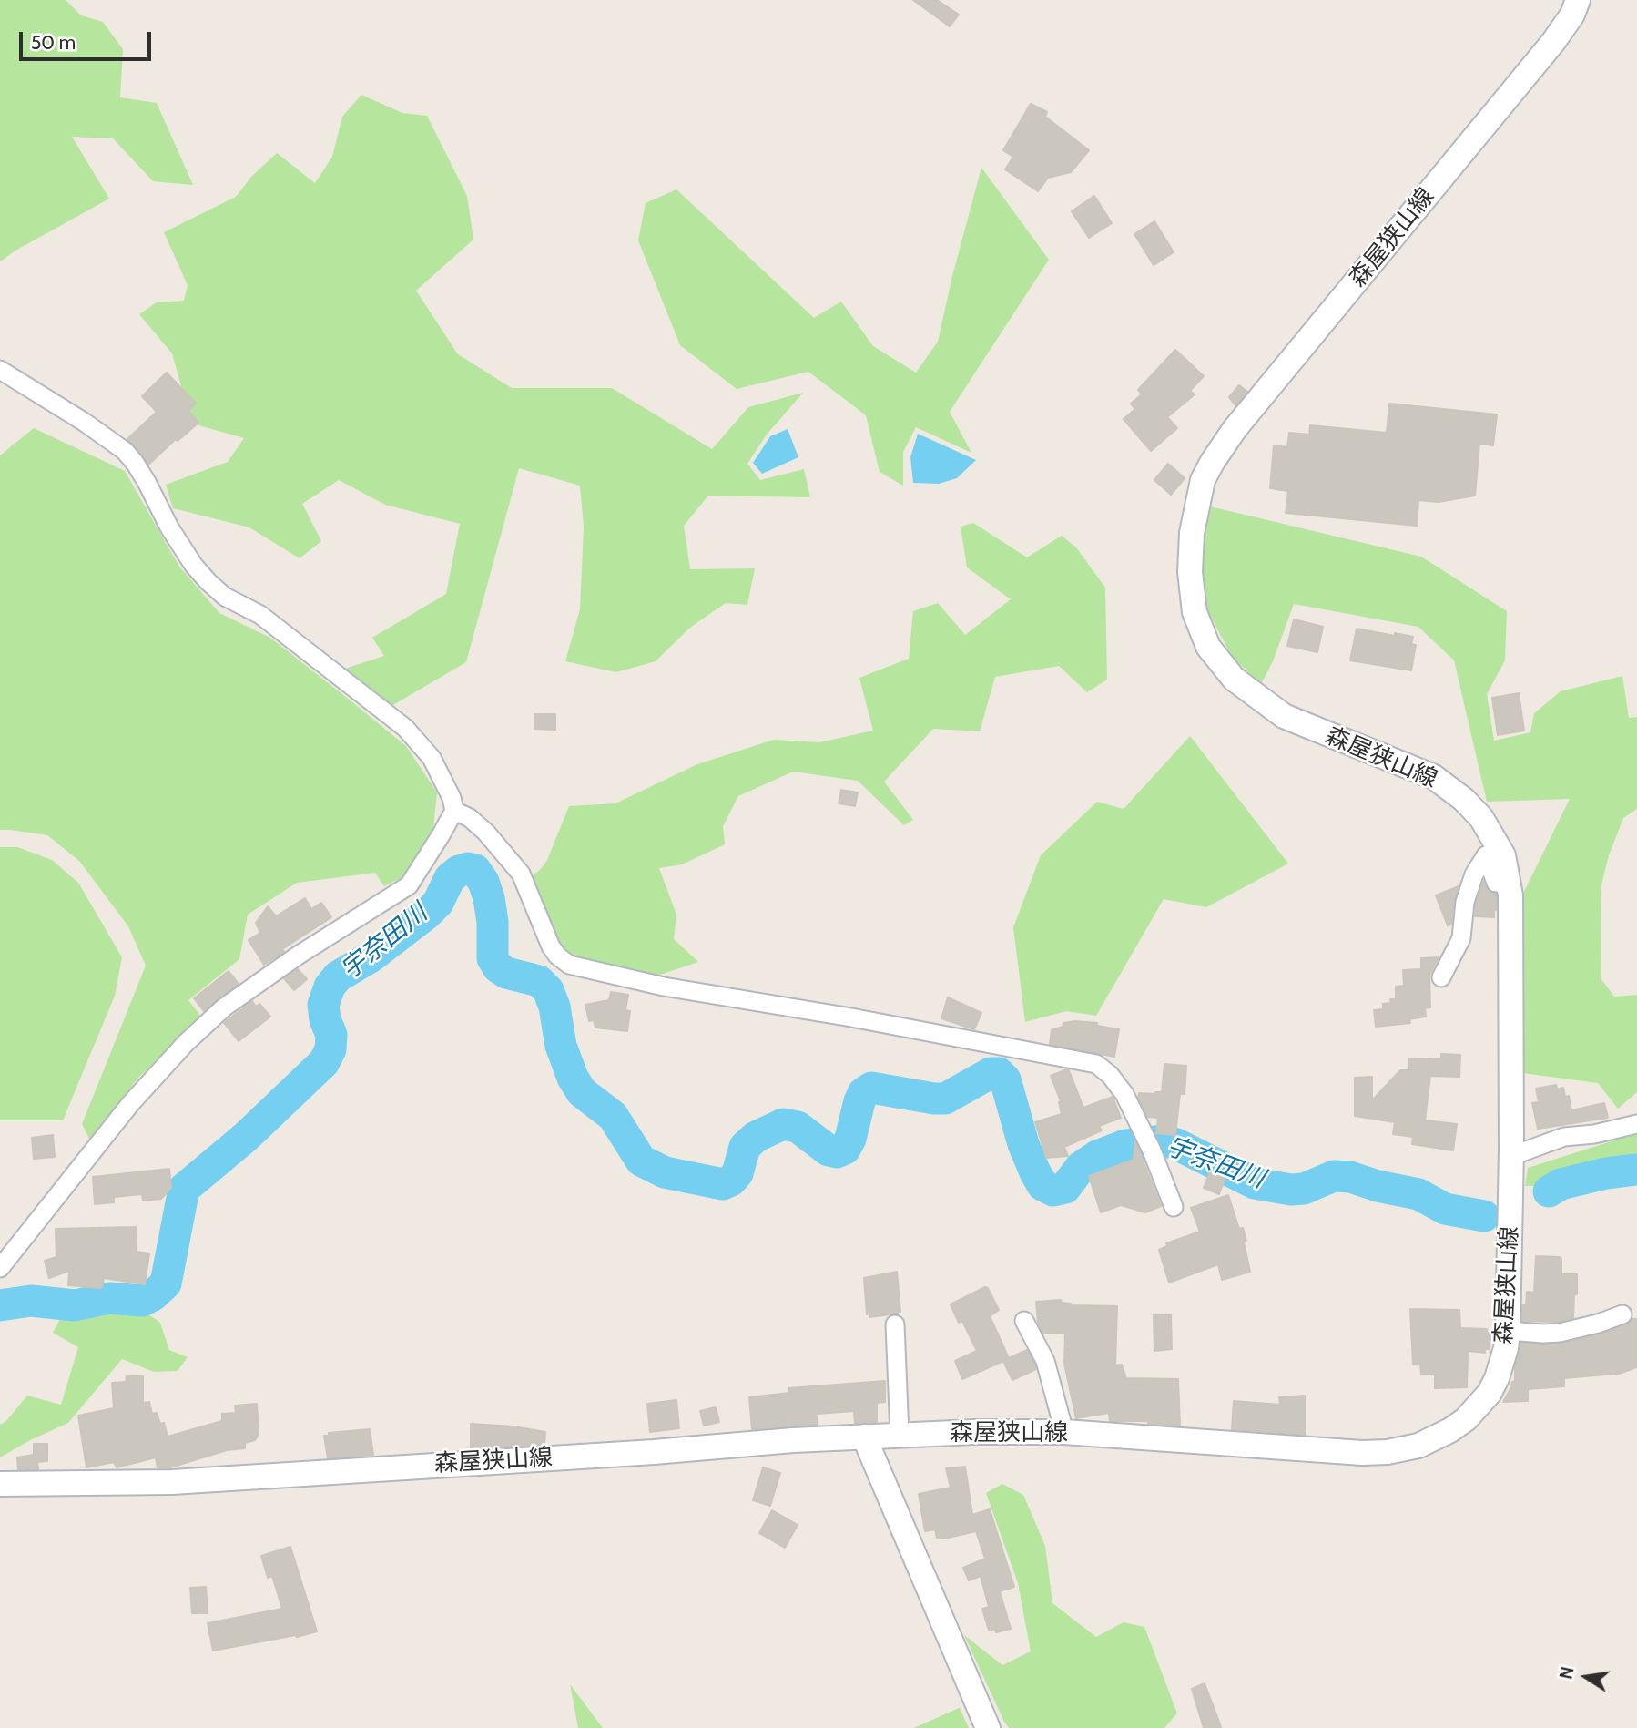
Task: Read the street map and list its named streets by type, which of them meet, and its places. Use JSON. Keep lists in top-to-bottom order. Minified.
{"streets":{"main road":["森屋狭山線"]},"water":["宇奈田川"],"scale_bar":"50 m","north":"left"}
